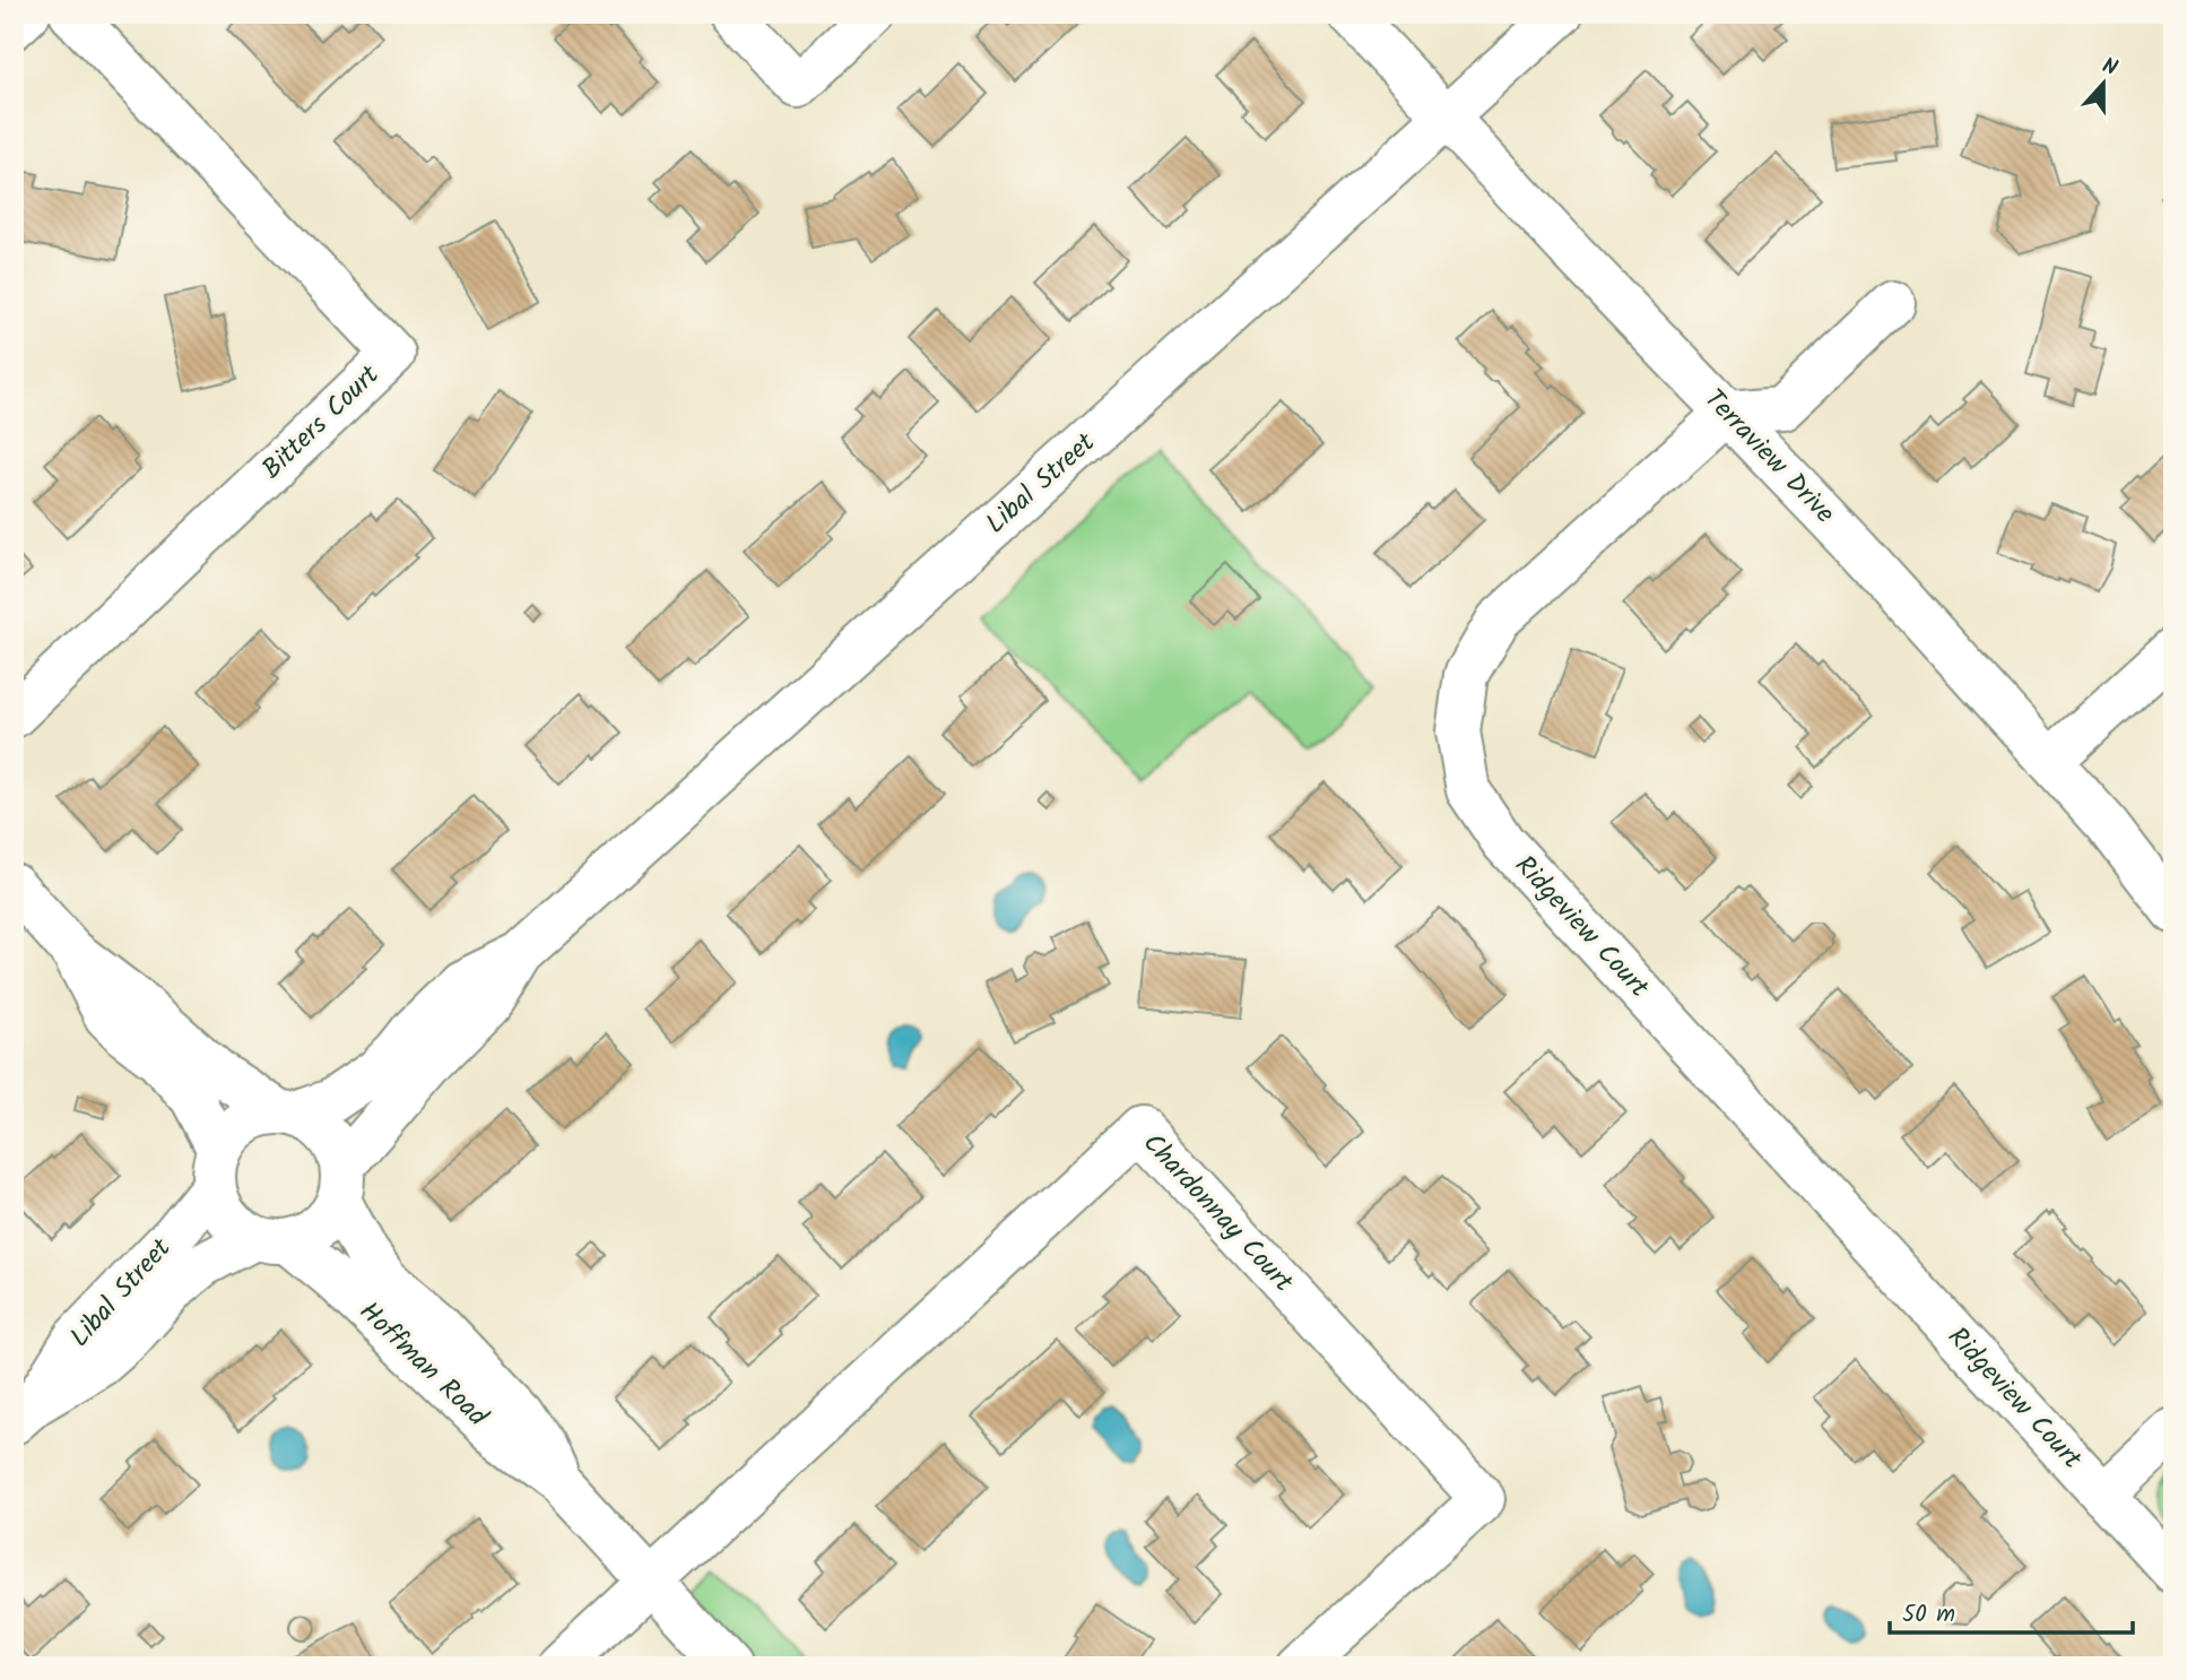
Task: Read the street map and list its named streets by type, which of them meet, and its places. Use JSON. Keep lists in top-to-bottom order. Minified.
{"streets":{"street":["Bitters Court","Terraview Drive","Libal Street","Ridgeview Court","Chardonnay Court","Hoffman Road"]},"crossings":[["Terraview Drive","Libal Street"],["Terraview Drive","Ridgeview Court"],["Libal Street","Hoffman Road"],["Chardonnay Court","Hoffman Road"]],"scale_bar":"50 m","north":"top"}
